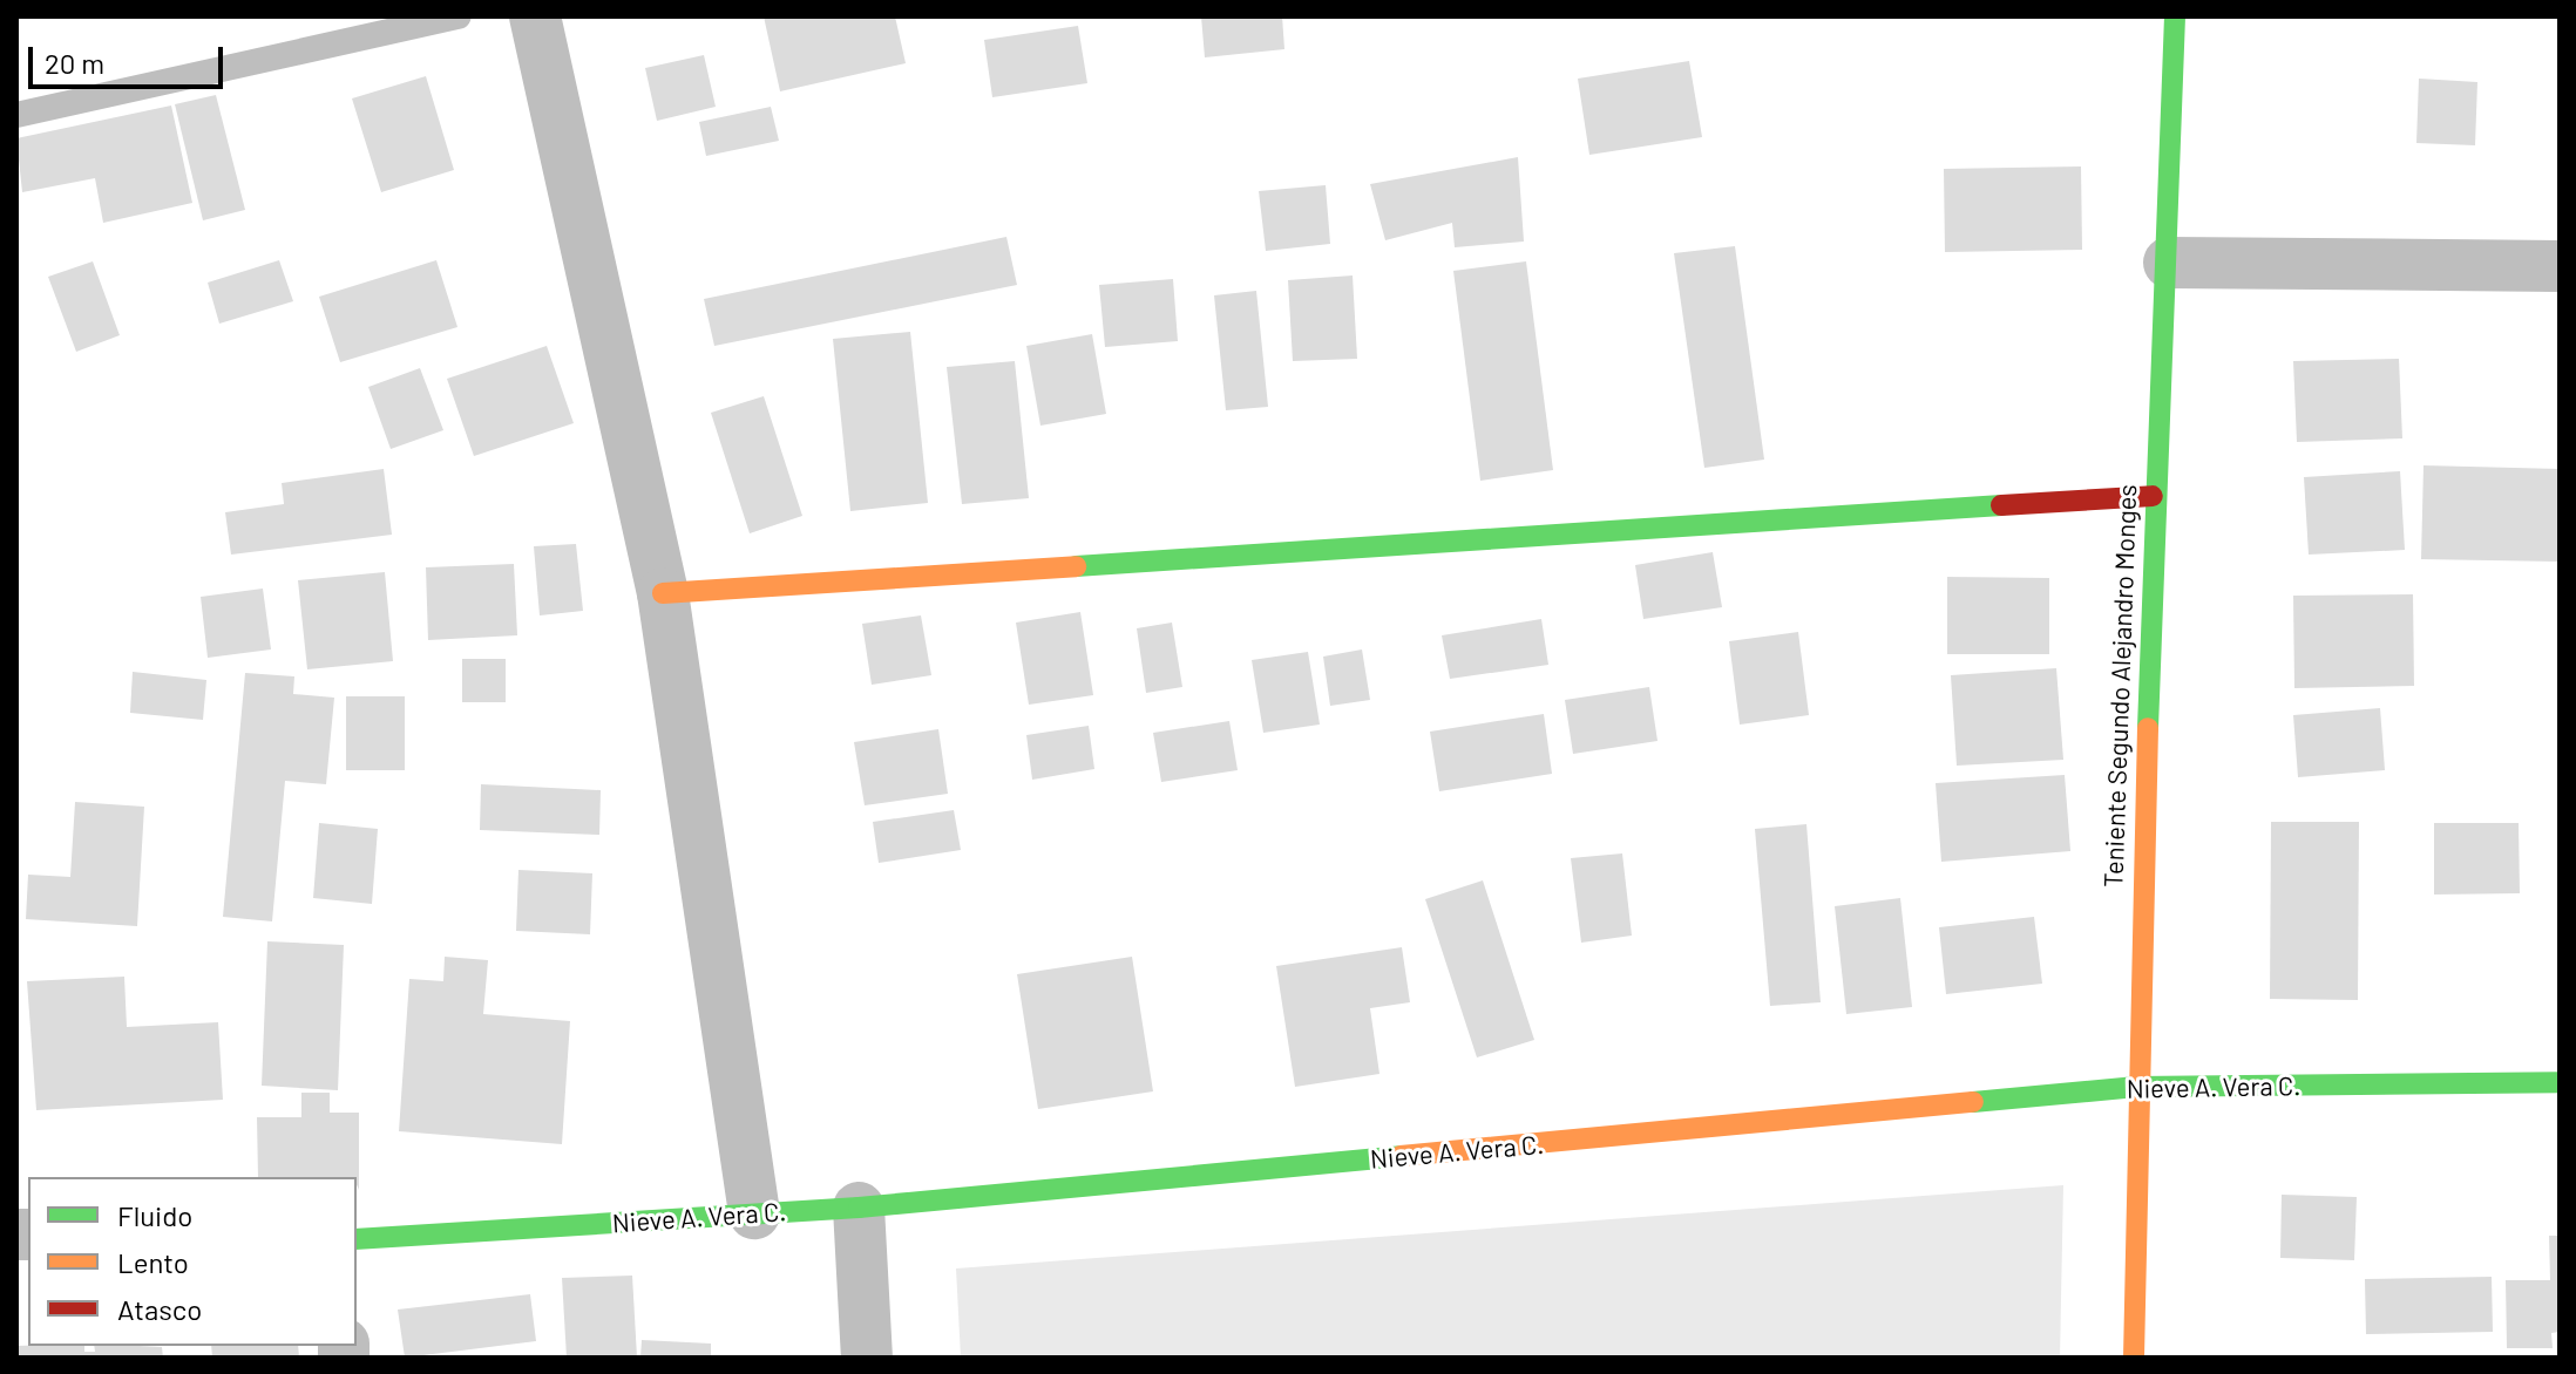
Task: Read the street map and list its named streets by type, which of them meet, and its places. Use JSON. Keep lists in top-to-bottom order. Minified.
{"streets":{"street":["Teniente Segundo Alejandro Monges","Nieve A. Vera C."]},"crossings":[["Teniente Segundo Alejandro Monges","Nieve A. Vera C."]],"legend":["Fluido","Lento","Atasco"],"scale_bar":"20 m"}
